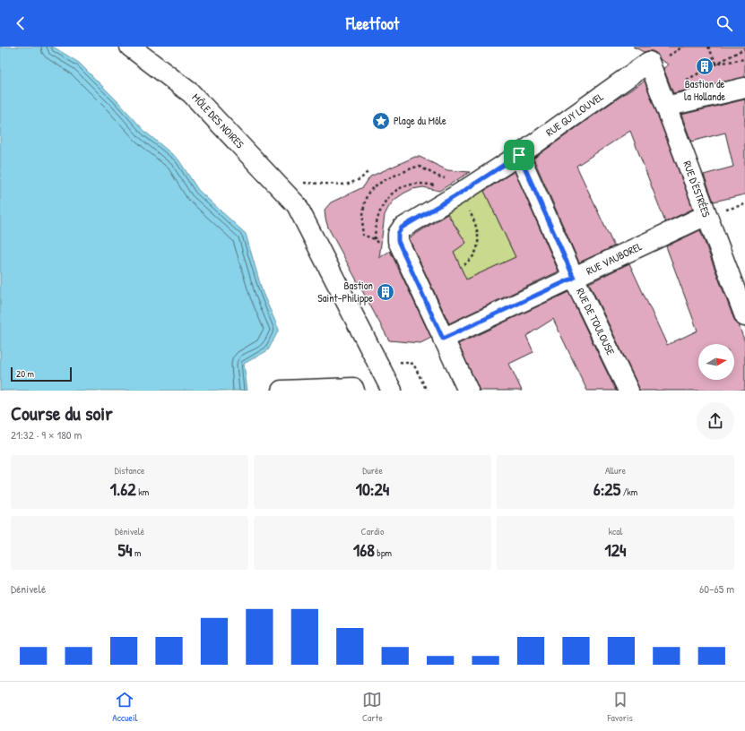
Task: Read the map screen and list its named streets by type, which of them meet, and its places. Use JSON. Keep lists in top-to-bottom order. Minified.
{"streets":{"street":["RUE GUY LOUVEL","MÔLE DES NOIRES","RUE D'ESTRÉES","RUE VAUBOREL","RUE DE TOULOUSE"]},"crossings":[["RUE GUY LOUVEL","RUE D'ESTRÉES"],["RUE GUY LOUVEL","RUE VAUBOREL"],["RUE GUY LOUVEL","RUE DE TOULOUSE"],["RUE D'ESTRÉES","RUE VAUBOREL"],["RUE VAUBOREL","RUE DE TOULOUSE"]],"places":{"building":["Bastion de la Hollande","Bastion Saint-Philippe"],"place":["Plage du Môle"]},"scale_bar":"20 m","north":"right","page":{"header":"Fleetfoot","scale":"20 m","heading":["Course du soir","21:32 · 9 × 180 m"],"stats":[["Distance","1.62 km"],["Durée","10:24"],["Allure","6:25 /km"],["Dénivelé","54 m"],["Cardio","168 bpm"],["kcal","124"]],"chart":["Dénivelé","60–65 m"],"tabs":["Accueil","Carte","Favoris"]}}
